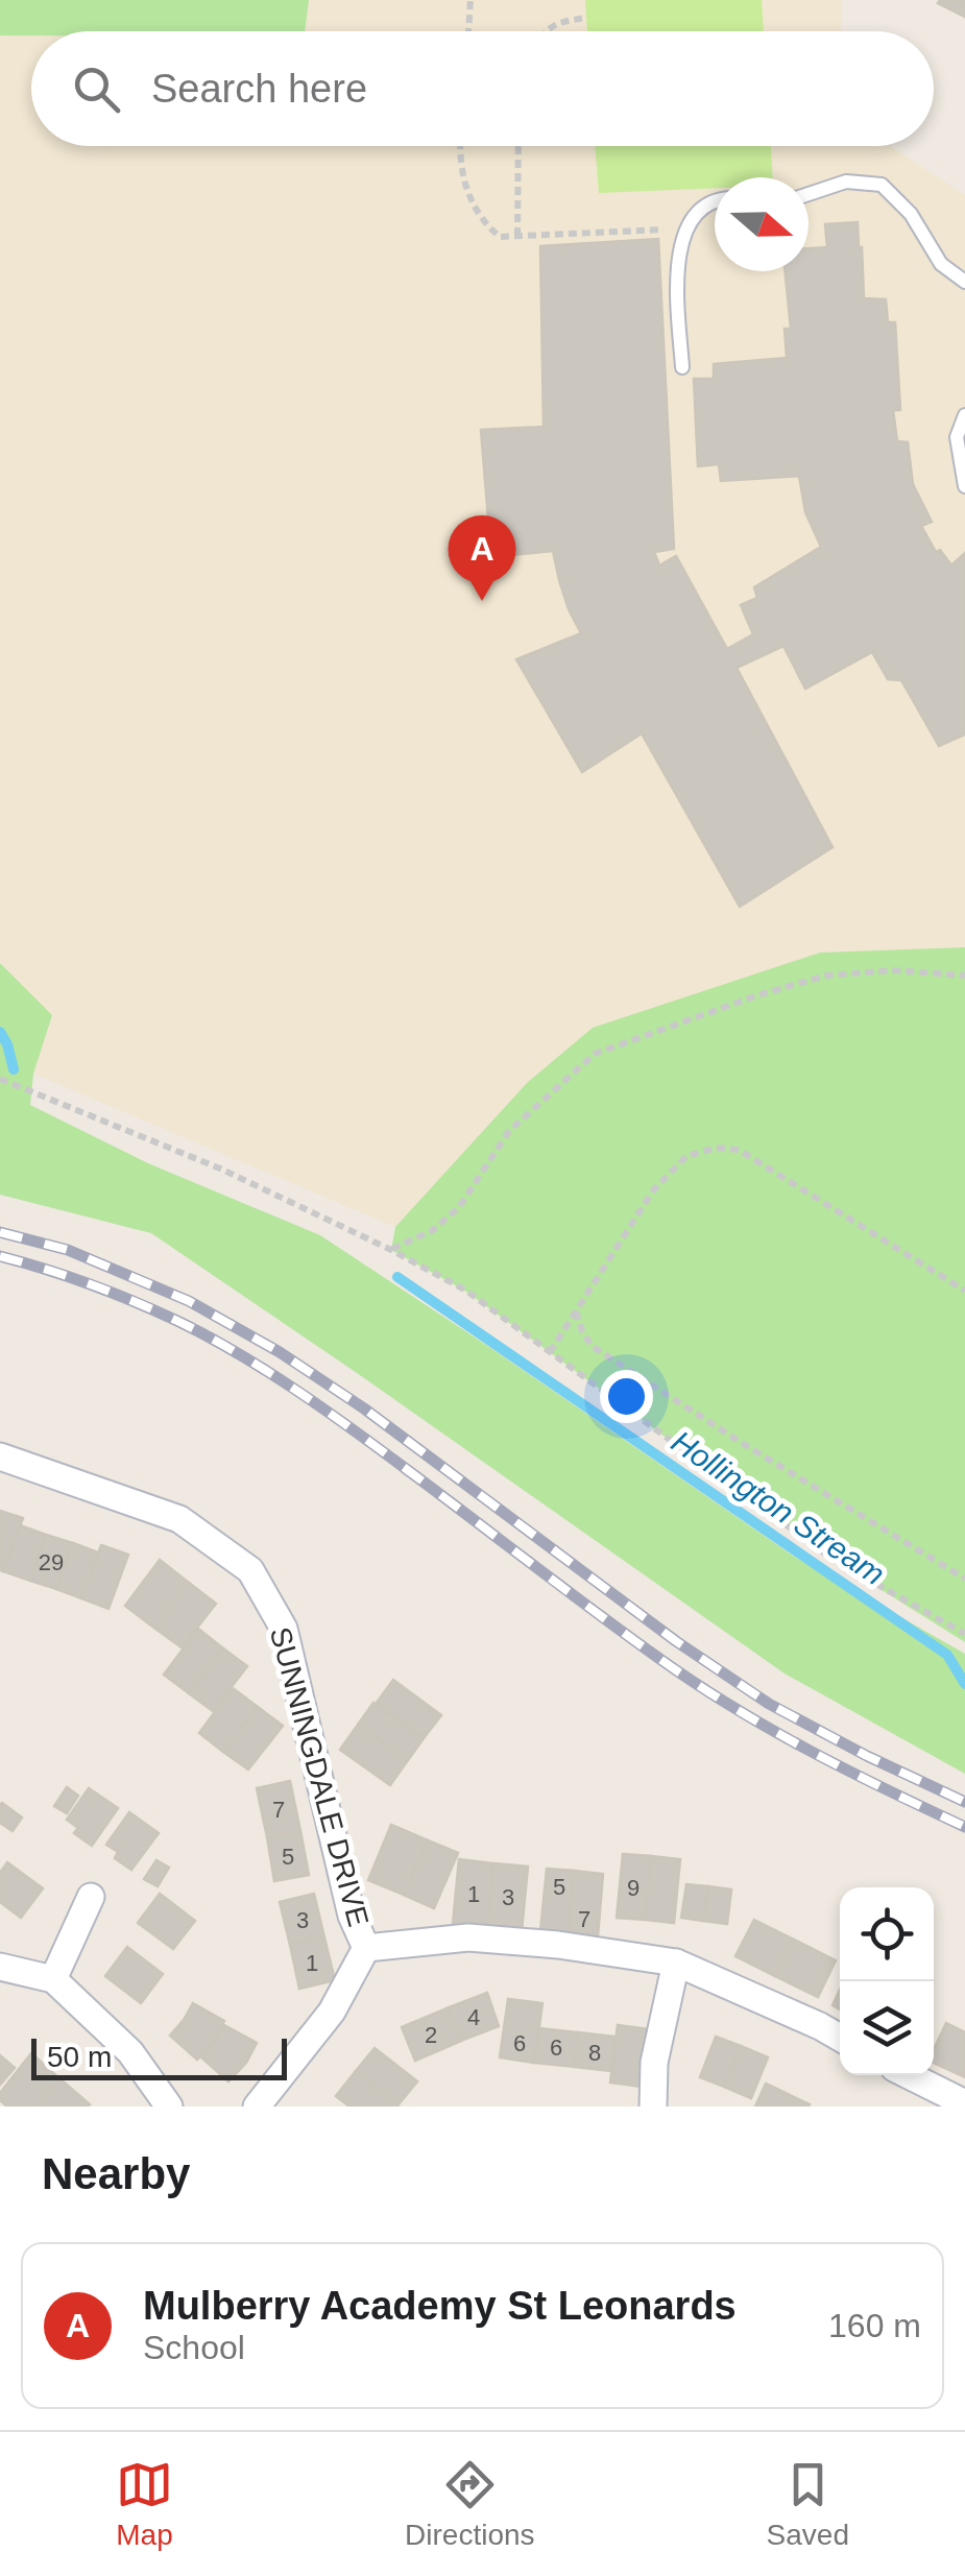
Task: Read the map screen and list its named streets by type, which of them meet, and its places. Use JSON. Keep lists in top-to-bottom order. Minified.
{"streets":{"street":["SUNNINGDALE DRIVE"]},"water":["Hollington Stream"],"house_numbers":["29","7","5","5","9","1","3","7","3","1","4","2","6","6","8"],"scale_bar":"50 m","north":"right","page":{"search":"Search here","pins":"A","scale":"50 m","heading":"Nearby","list":[{"mark":"A","name":"Mulberry Academy St Leonards","note":"School","value":"160 m"}],"nav":["Map","Directions","Saved"]}}
